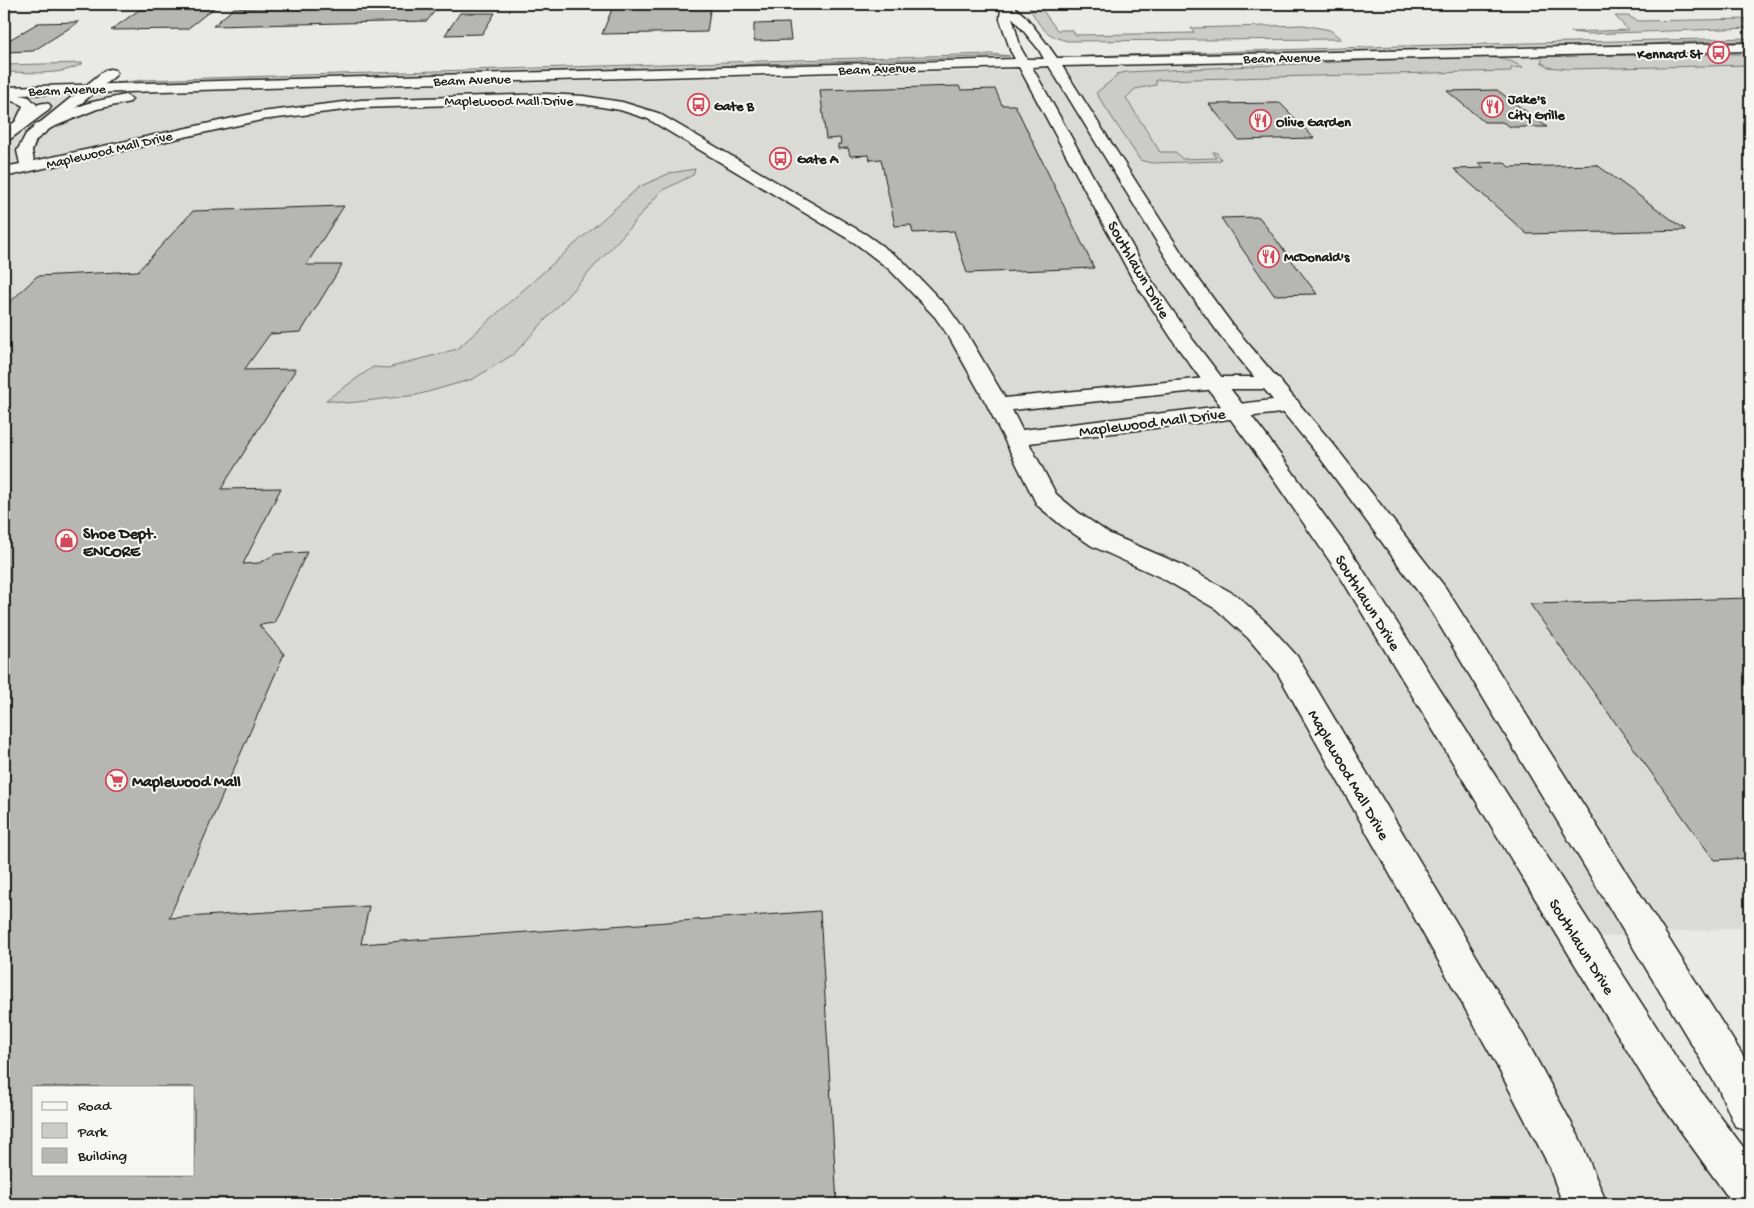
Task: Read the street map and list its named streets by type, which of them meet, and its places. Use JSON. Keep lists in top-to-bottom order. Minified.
{"streets":{"street":["Beam Avenue","Maplewood Mall Drive","Southlawn Drive"]},"crossings":[["Beam Avenue","Maplewood Mall Drive"],["Beam Avenue","Southlawn Drive"],["Maplewood Mall Drive","Southlawn Drive"]],"places":{"bus stop":["Kennard St","Gate B","Gate A"],"restaurant":["Jake's City Grille","Olive Garden","McDonald's"],"shop":["Shoe Dept. ENCORE"],"supermarket":["Maplewood Mall"]},"legend":["Road","Park","Building"]}
